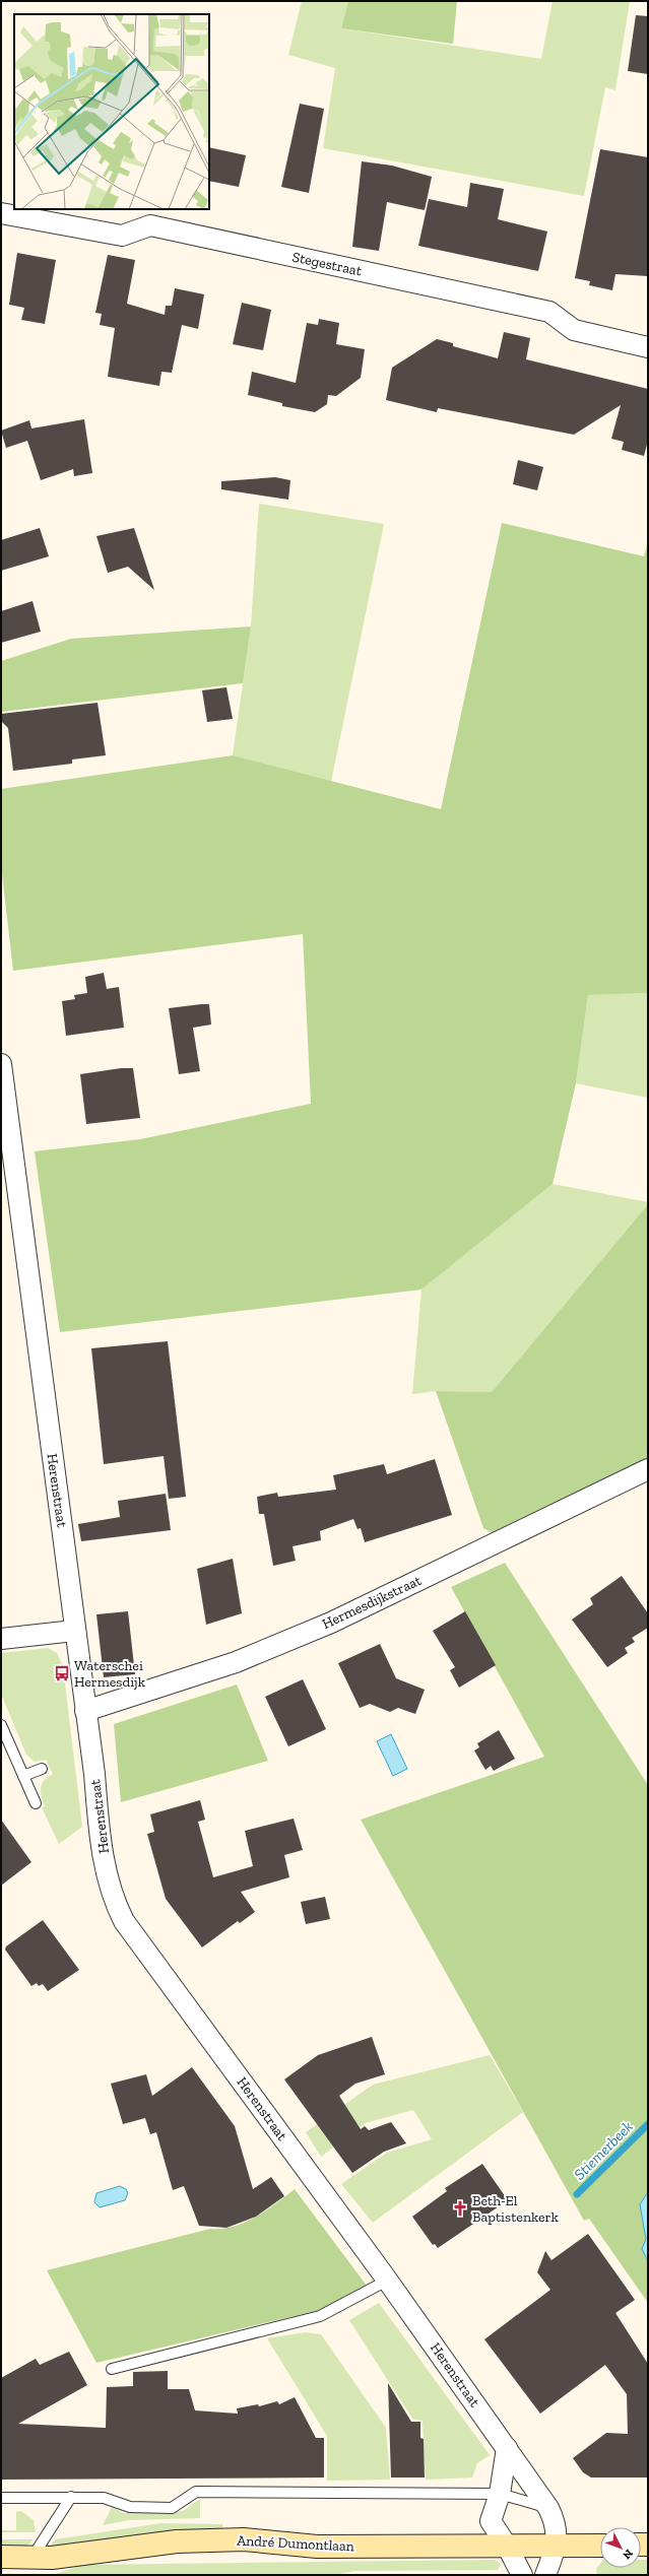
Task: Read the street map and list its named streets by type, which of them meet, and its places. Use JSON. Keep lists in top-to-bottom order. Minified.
{"streets":{"main road":["André Dumontlaan"],"street":["Stegestraat","Herenstraat","Hermesdijkstraat"]},"crossings":[["Herenstraat","Hermesdijkstraat"],["Herenstraat","André Dumontlaan"]],"water":["Stiemerbeek"],"places":{"bus stop":["Waterschei Hermesdijk"],"church":["Beth-El Baptistenkerk"]},"north":"bottom right"}
